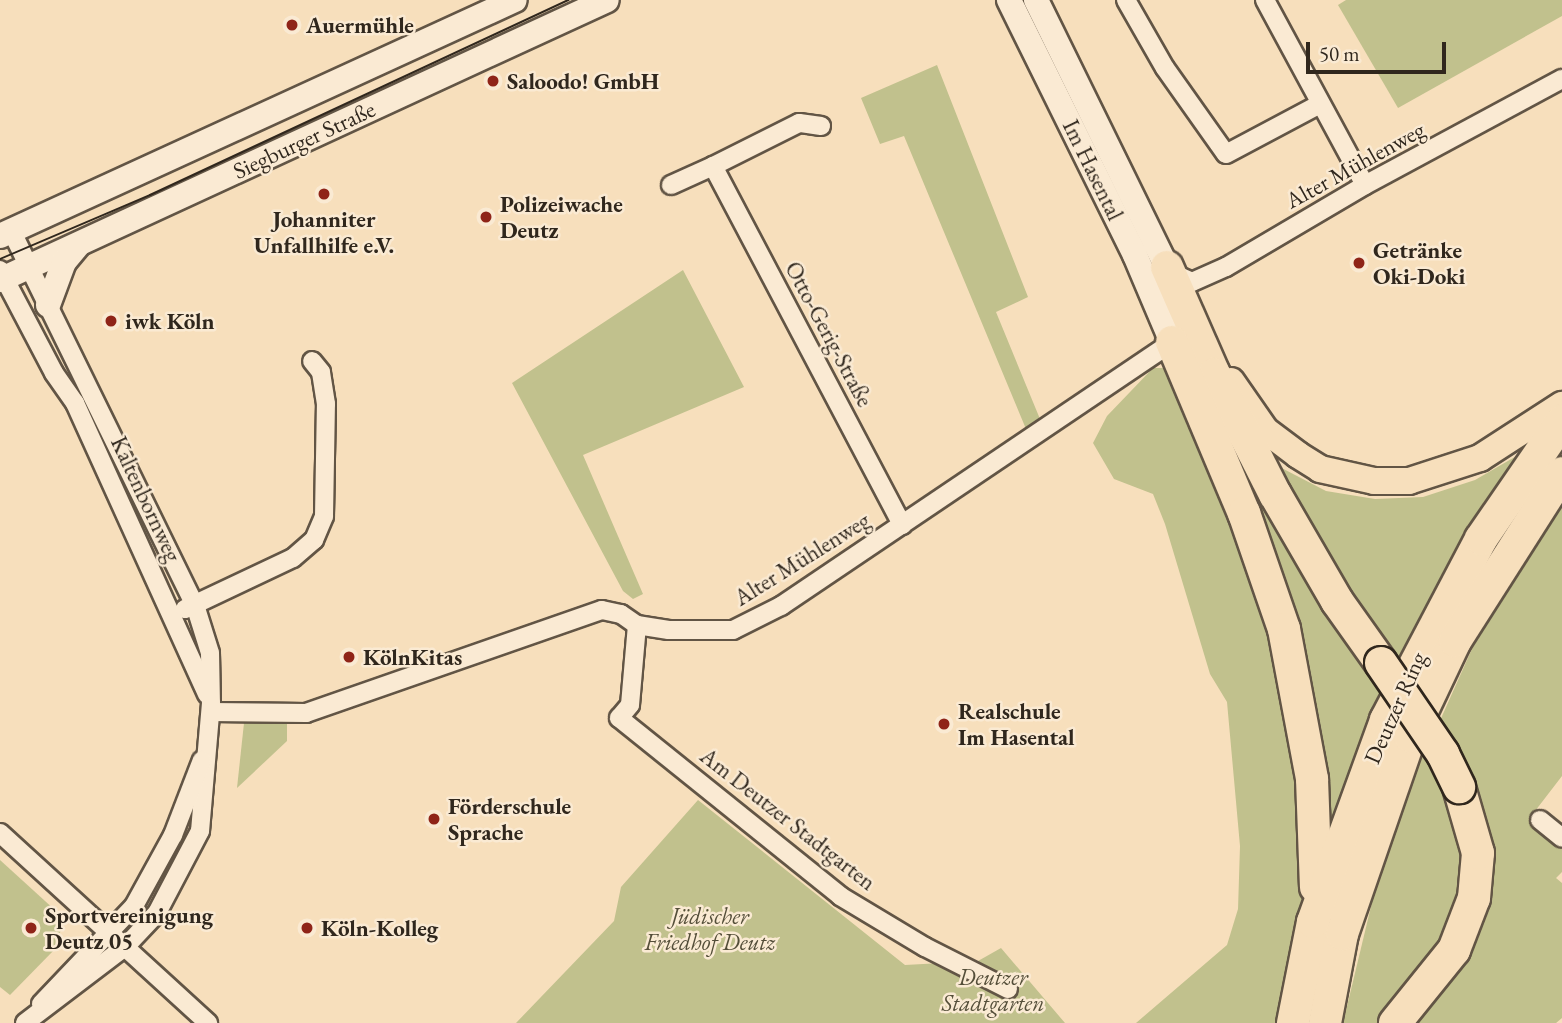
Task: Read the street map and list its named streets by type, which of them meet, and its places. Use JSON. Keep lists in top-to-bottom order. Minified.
{"streets":{"highway":["Deutzer Ring"],"main road":["Siegburger Straße","Im Hasental"],"street":["Alter Mühlenweg","Otto-Gerig-Straße","Kaltenbornweg","Am Deutzer Stadtgarten"]},"crossings":[["Siegburger Straße","Kaltenbornweg"],["Alter Mühlenweg","Im Hasental"],["Alter Mühlenweg","Otto-Gerig-Straße"],["Alter Mühlenweg","Kaltenbornweg"],["Alter Mühlenweg","Am Deutzer Stadtgarten"]],"parks":["Jüdischer Friedhof Deutz","Deutzer Stadtgarten"],"places":["Auermühle","Saloodo! GmbH","Johanniter Unfallhilfe e.V.","Polizeiwache Deutz","Getränke Oki-Doki","iwk Köln","KölnKitas","Realschule Im Hasental","Förderschule Sprache","Sportvereinigung Deutz 05","Köln-Kolleg"],"scale_bar":"50 m"}
